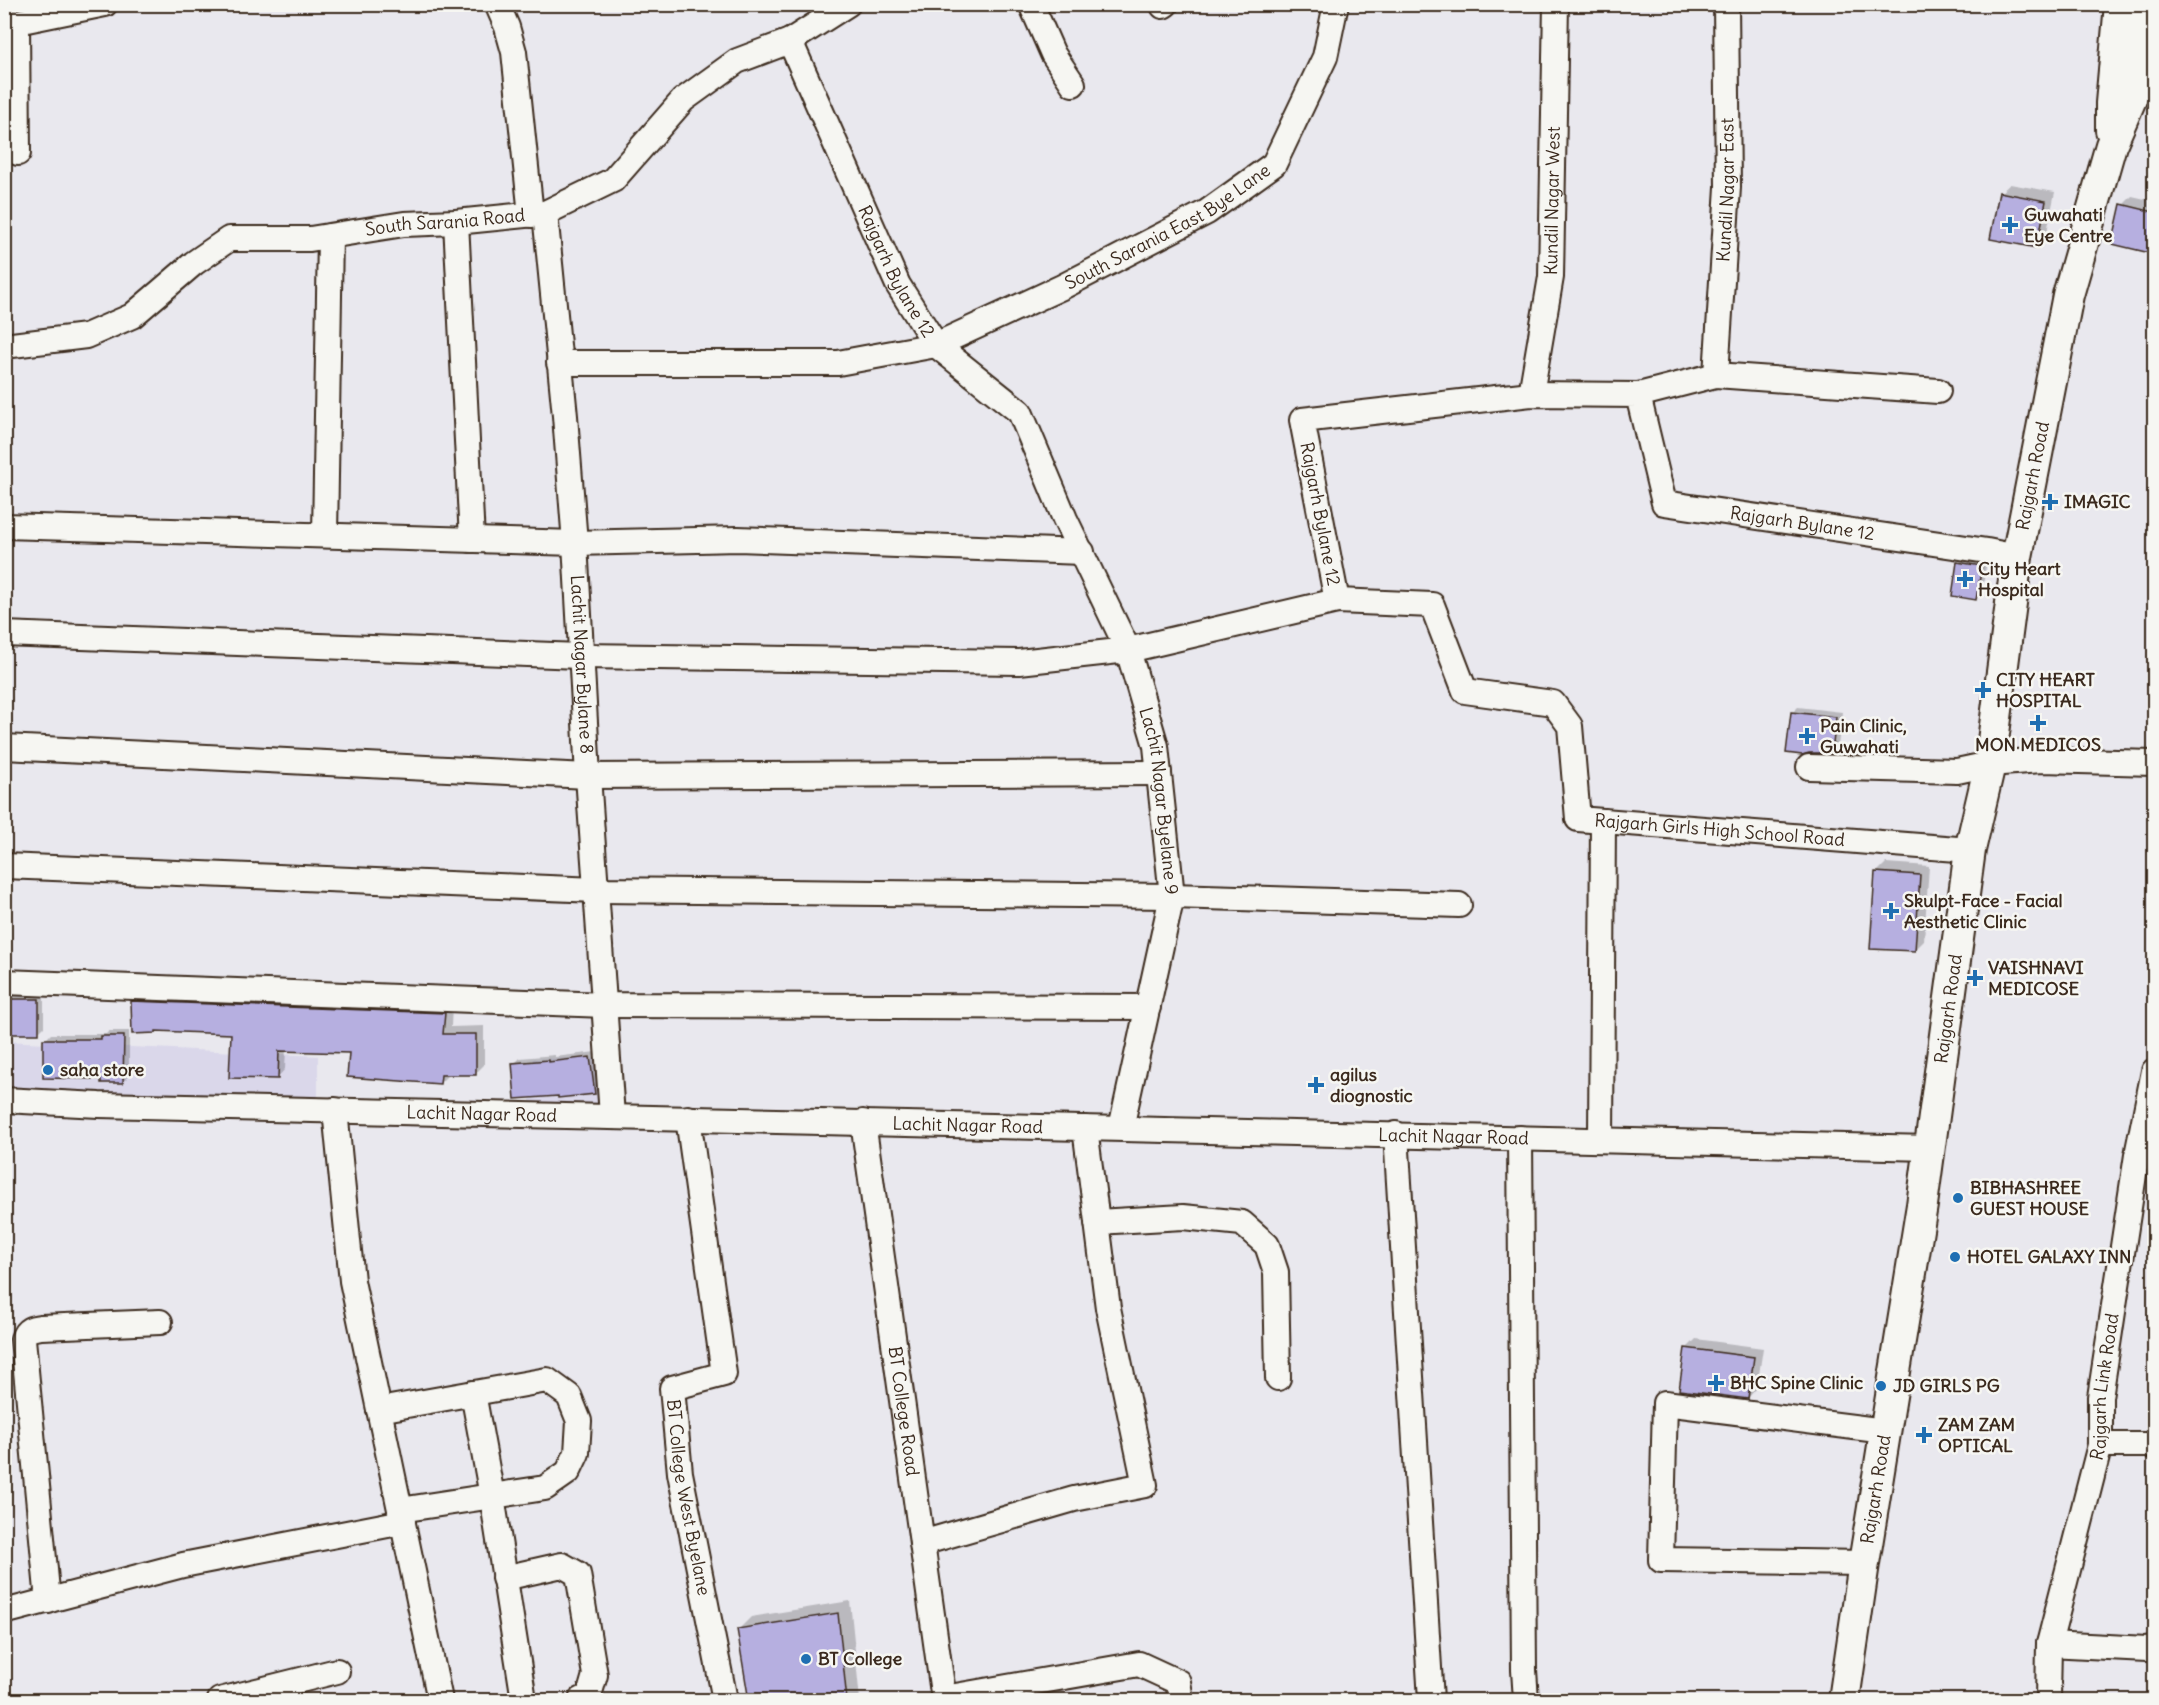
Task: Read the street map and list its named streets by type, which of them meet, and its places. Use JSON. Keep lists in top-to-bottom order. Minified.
{"streets":{"main road":["Rajgarh Road"],"street":["Kundil Nagar East","Kundil Nagar West","South Sarania Road","South Sarania East Bye Lane","Rajgarh Bylane 12","Lachit Nagar Bylane 8","Lachit Nagar Byelane 9","Rajgarh Girls High School Road","Lachit Nagar Road","Rajgarh Link Road","BT College Road","BT College West Byelane"]},"crossings":[["Kundil Nagar West","Rajgarh Bylane 12"],["South Sarania Road","Rajgarh Bylane 12"],["South Sarania Road","Lachit Nagar Bylane 8"],["South Sarania East Bye Lane","Rajgarh Bylane 12"],["South Sarania East Bye Lane","Lachit Nagar Bylane 8"],["Rajgarh Bylane 12","Rajgarh Road"],["Rajgarh Bylane 12","Lachit Nagar Byelane 9"],["Rajgarh Bylane 12","Rajgarh Girls High School Road"],["Rajgarh Road","Rajgarh Girls High School Road"],["Rajgarh Road","Lachit Nagar Road"],["Lachit Nagar Bylane 8","Lachit Nagar Road"],["Lachit Nagar Byelane 9","Lachit Nagar Road"],["Lachit Nagar Road","BT College Road"],["Lachit Nagar Road","BT College West Byelane"]],"places":{"health":["Guwahati Eye Centre","IMAGIC","City Heart Hospital","CITY HEART HOSPITAL","MON MEDICOS","Pain Clinic, Guwahati","Skulpt-Face - Facial Aesthetic Clinic","VAISHNAVI MEDICOSE","agilus diognostic","BHC Spine Clinic","ZAM ZAM OPTICAL"],"other":["saha store","BIBHASHREE GUEST HOUSE","HOTEL GALAXY INN","JD GIRLS PG","BT College"]}}
